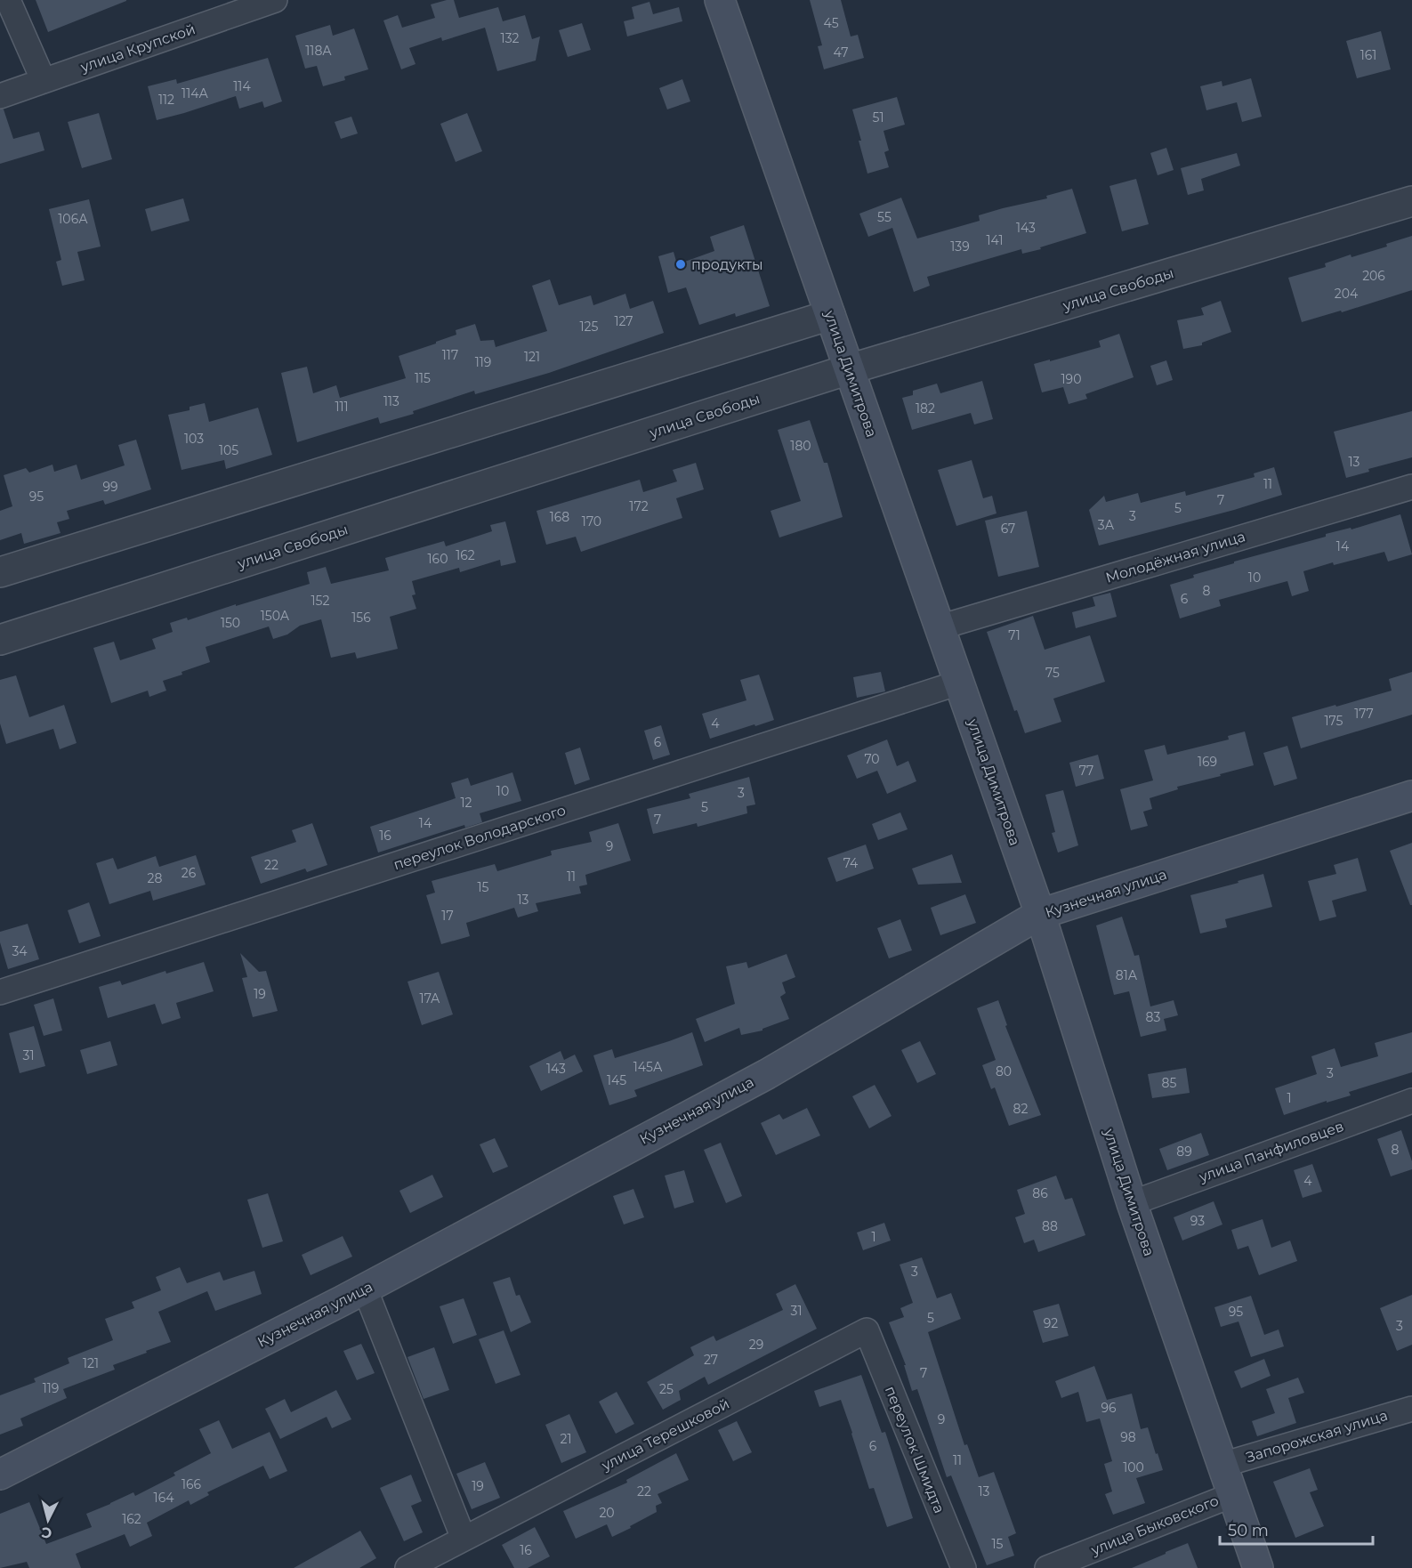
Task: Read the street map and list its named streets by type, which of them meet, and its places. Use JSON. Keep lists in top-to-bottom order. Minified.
{"streets":{"main road":["улица Димитрова","Кузнечная улица"],"street":["улица Крупской","улица Свободы","Молодёжная улица","переулок Володарского","улица Панфиловцев","улица Терешковой","Запорожская улица","переулок Шмидта","улица Быковского"]},"crossings":[["улица Свободы","улица Димитрова"],["улица Димитрова","Молодёжная улица"],["улица Димитрова","переулок Володарского"],["улица Димитрова","Кузнечная улица"],["улица Димитрова","улица Панфиловцев"],["улица Димитрова","Запорожская улица"],["улица Димитрова","улица Быковского"],["улица Терешковой","переулок Шмидта"]],"places":["продукты"],"house_numbers":["45","132","118А","47","161","114","114А","112","51","55","106А","143","141","139","206","204","127","125","117","121","119","115","190","113","111","182","103","180","105","13","11","99","95","7","172","5","3","168","170","3А","67","14","162","160","10","8","6","152","150А","156","150","71","75","177","175","4","6","70","169","77","10","3","12","5","7","14","16","9","74","22","26","11","28","15","13","17","34","81А","19","17А","83","31","145А","143","80","3","145","85","1","82","8","89","4","86","93","88","1","3","31","95","5","92","3","29","27","121","7","119","25","96","9","98","21","6","11","100","166","19","22","13","164","20","162","15","16"],"scale_bar":"50 m","north":"bottom"}
